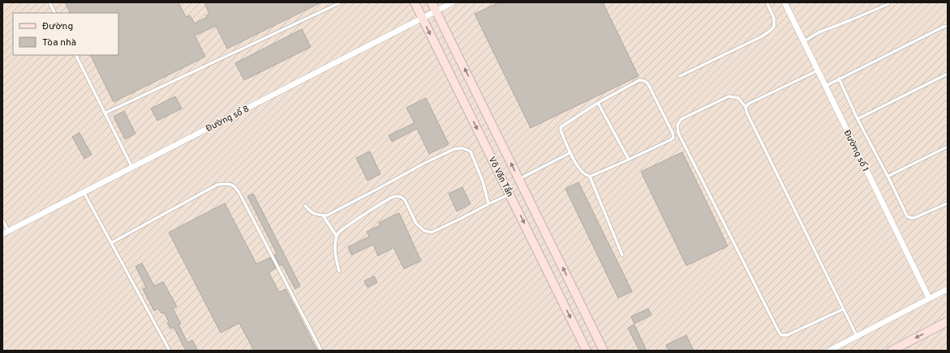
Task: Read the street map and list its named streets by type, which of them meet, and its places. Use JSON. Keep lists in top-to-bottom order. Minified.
{"streets":{"street":["Đường số 8","Đường số 1","Võ Văn Tần"]},"crossings":[["Đường số 8","Võ Văn Tần"]],"legend":["Đường","Tòa nhà"]}
